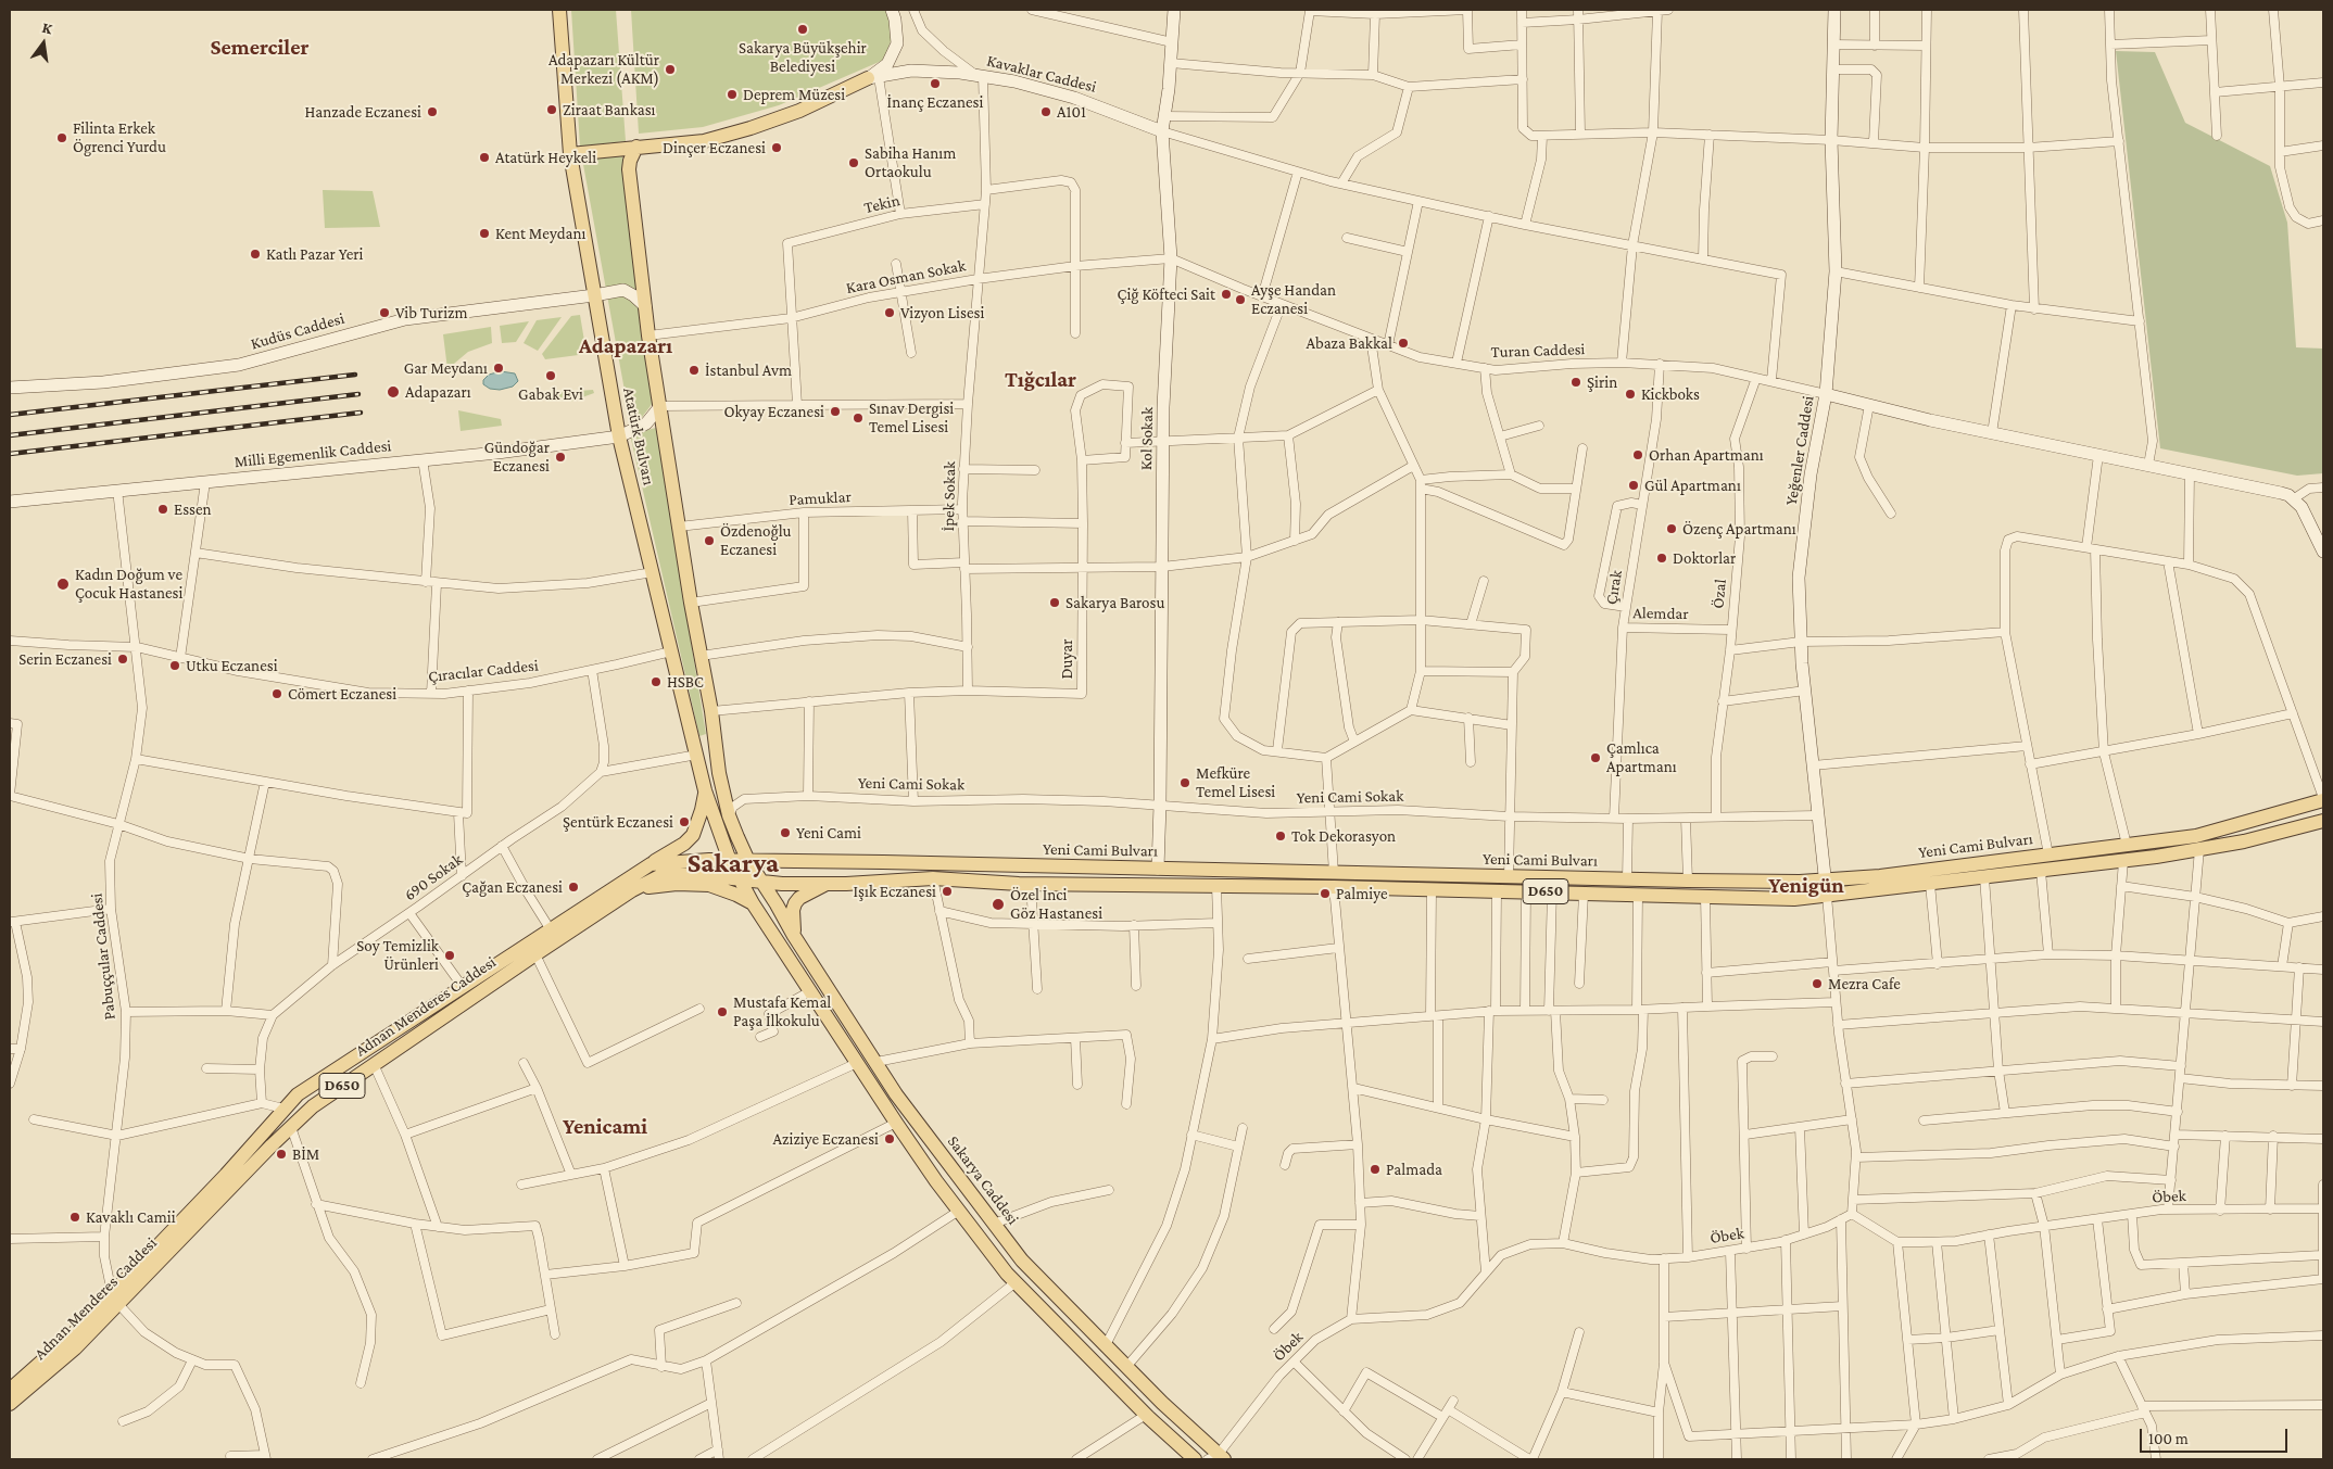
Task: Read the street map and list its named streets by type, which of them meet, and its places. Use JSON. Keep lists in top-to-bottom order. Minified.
{"streets":{"main road":["Kavaklar Caddesi","Atatürk Bulvarı","Yeni Cami Bulvarı","D650","Adnan Menderes Caddesi","Sakarya Caddesi"],"street":["Tekin","Kara Osman Sokak","Kudüs Caddesi","Turan Caddesi","Kol Sokak","Yeğenler Caddesi","Milli Egemenlik Caddesi","İpek Sokak","Pamuklar","Çırak","Özal","Alemdar","Duyar","Çıracılar Caddesi","Yeni Cami Sokak","690 Sokak","Pabuççular Caddesi","Öbek"]},"crossings":[["Kavaklar Caddesi","Atatürk Bulvarı"],["Kavaklar Caddesi","Kol Sokak"],["Kavaklar Caddesi","İpek Sokak"],["Tekin","Kara Osman Sokak"],["Tekin","İpek Sokak"],["Kara Osman Sokak","Turan Caddesi"],["Kara Osman Sokak","Atatürk Bulvarı"],["Kara Osman Sokak","Kol Sokak"],["Kara Osman Sokak","İpek Sokak"],["Kudüs Caddesi","Atatürk Bulvarı"],["Turan Caddesi","Kol Sokak"],["Turan Caddesi","Yeğenler Caddesi"],["Turan Caddesi","Çırak"],["Turan Caddesi","Özal"],["Atatürk Bulvarı","Milli Egemenlik Caddesi"],["Atatürk Bulvarı","Pamuklar"],["Atatürk Bulvarı","Duyar"],["Atatürk Bulvarı","Çıracılar Caddesi"],["Atatürk Bulvarı","Yeni Cami Sokak"],["Atatürk Bulvarı","Yeni Cami Bulvarı"],["Atatürk Bulvarı","Adnan Menderes Caddesi"],["Atatürk Bulvarı","Sakarya Caddesi"],["Kol Sokak","Yeni Cami Sokak"],["Kol Sokak","Yeni Cami Bulvarı"],["Yeğenler Caddesi","Yeni Cami Sokak"],["Yeğenler Caddesi","Yeni Cami Bulvarı"],["Milli Egemenlik Caddesi","Pabuççular Caddesi"],["İpek Sokak","Pamuklar"],["İpek Sokak","Duyar"],["Çırak","Alemdar"],["Çırak","Yeni Cami Sokak"],["Özal","Alemdar"],["Özal","Yeni Cami Sokak"],["Çıracılar Caddesi","Pabuççular Caddesi"],["Yeni Cami Bulvarı","Adnan Menderes Caddesi"],["Yeni Cami Bulvarı","Sakarya Caddesi"],["Pabuççular Caddesi","Adnan Menderes Caddesi"],["Sakarya Caddesi","Öbek"]],"districts":["Semerciler","Adapazarı","Tığcılar","Sakarya","Yenigün","Yenicami"],"places":["Sakarya Büyükşehir Belediyesi","Adapazarı Kültür Merkezi (AKM)","İnanç Eczanesi","Deprem Müzesi","Ziraat Bankası","Hanzade Eczanesi","A101","Filinta Erkek Ögrenci Yurdu","Dinçer Eczanesi","Atatürk Heykeli","Sabiha Hanım Ortaokulu","Kent Meydanı","Katlı Pazar Yeri","Çiğ Köfteci Sait","Ayşe Handan Eczanesi","Vib Turizm","Vizyon Lisesi","Abaza Bakkal","Gar Meydanı","İstanbul Avm","Gabak Evi","Şirin","Adapazarı","Kickboks","Okyay Eczanesi","Sınav Dergisi Temel Lisesi","Orhan Apartmanı","Gündoğar Eczanesi","Gül Apartmanı","Essen","Özenç Apartmanı","Özdenoğlu Eczanesi","Doktorlar","Kadın Doğum ve Çocuk Hastanesi","Sakarya Barosu","Serin Eczanesi","Utku Eczanesi","HSBC","Cömert Eczanesi","Çamlıca Apartmanı","Mefküre Temel Lisesi","Şentürk Eczanesi","Yeni Cami","Tok Dekorasyon","Çağan Eczanesi","Işık Eczanesi","Palmiye","Özel İnci Göz Hastanesi","Soy Temizlik Ürünleri","Mezra Cafe","Mustafa Kemal Paşa İlkokulu","Aziziye Eczanesi","BİM","Palmada","Kavaklı Camii"],"scale_bar":"100 m","north":"top"}
